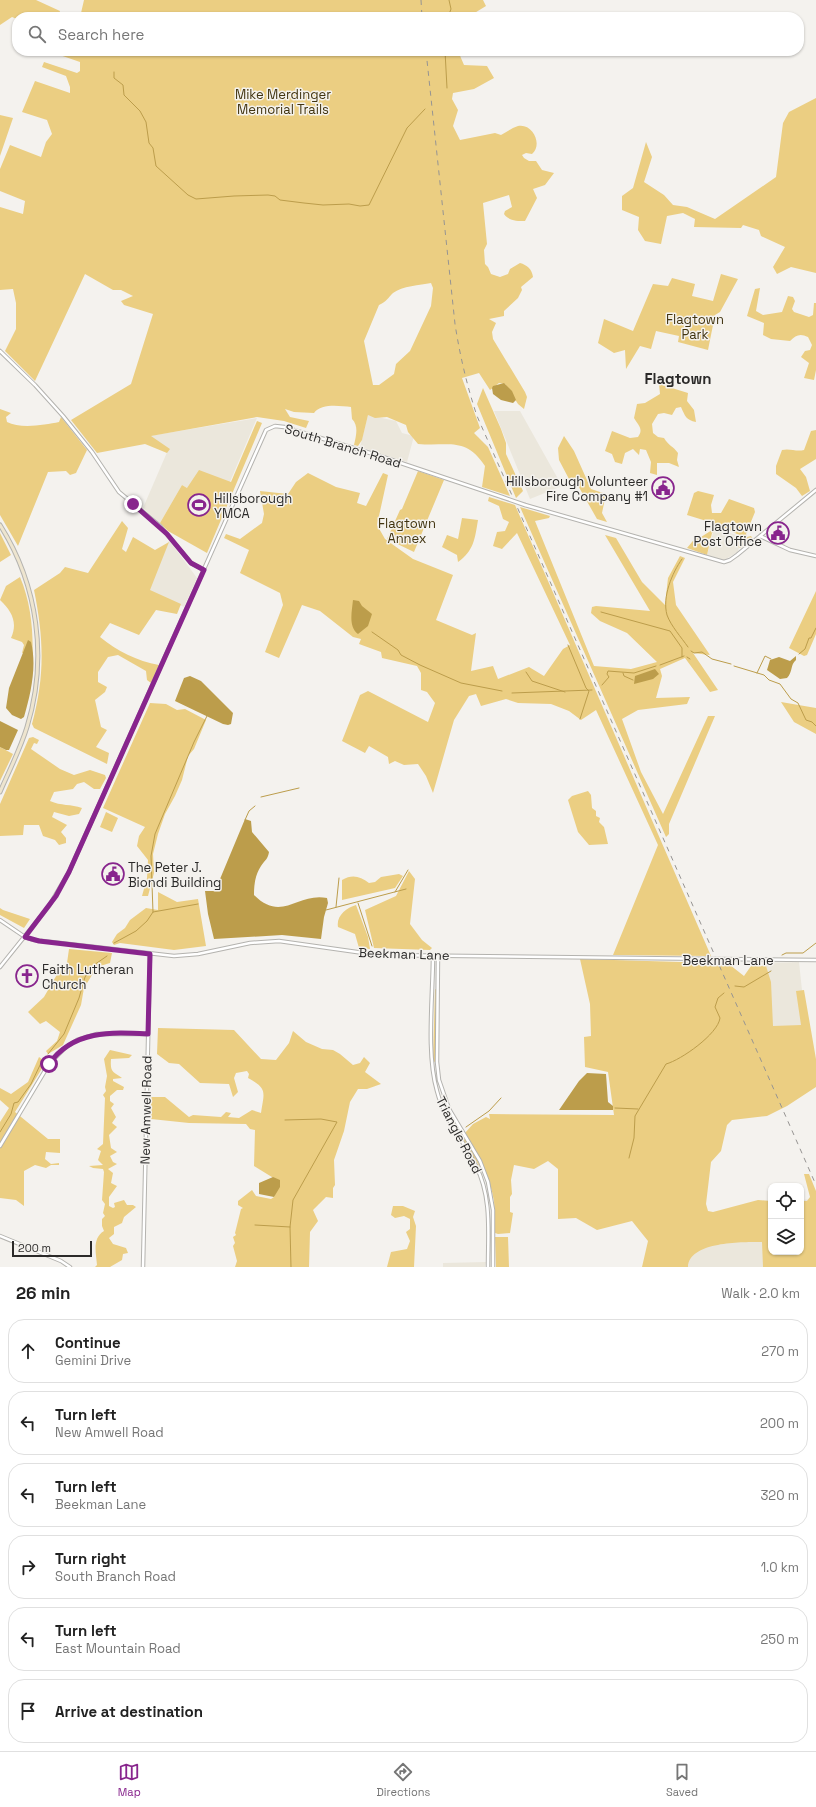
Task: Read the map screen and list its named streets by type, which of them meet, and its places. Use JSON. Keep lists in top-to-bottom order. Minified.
{"streets":{"street":["South Branch Road","Beekman Lane","New Amwell Road","Triangle Road"]},"crossings":[["South Branch Road","Beekman Lane"],["Beekman Lane","New Amwell Road"],["Beekman Lane","Triangle Road"]],"districts":["Flagtown"],"parks":["Mike Merdinger Memorial Trails","Flagtown Park","Flagtown Annex"],"places":{"public building":["Hillsborough Volunteer Fire Company #1","Flagtown Post Office","The Peter J. Biondi Building"],"sports":["Hillsborough YMCA"],"church":["Faith Lutheran Church"]},"scale_bar":"200 m","page":{"search":"Search here","scale":"200 m","heading":["26 min","Walk · 2.0 km"],"list":[["Continue","Gemini Drive","270 m"],["Turn left","New Amwell Road","200 m"],["Turn left","Beekman Lane","320 m"],["Turn right","South Branch Road","1.0 km"],["Turn left","East Mountain Road","250 m"],"Arrive at destination"],"nav":["Map","Directions","Saved"]}}
